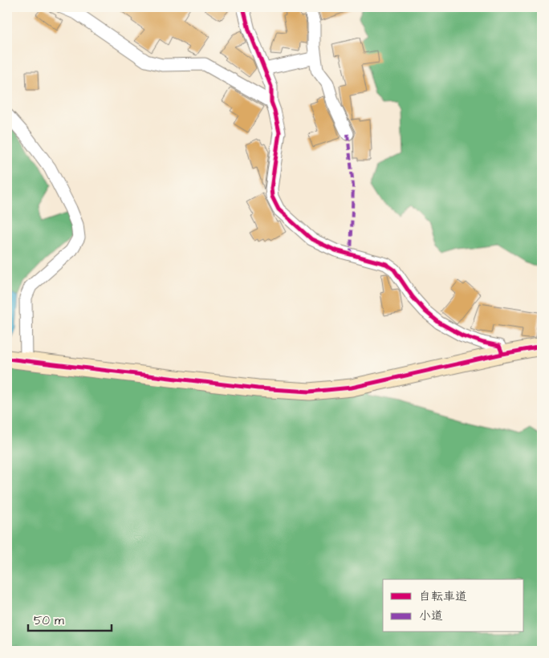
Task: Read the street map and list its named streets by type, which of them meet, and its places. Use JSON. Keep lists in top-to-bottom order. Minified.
{"legend":["自転車道","小道"],"scale_bar":"50 m"}
